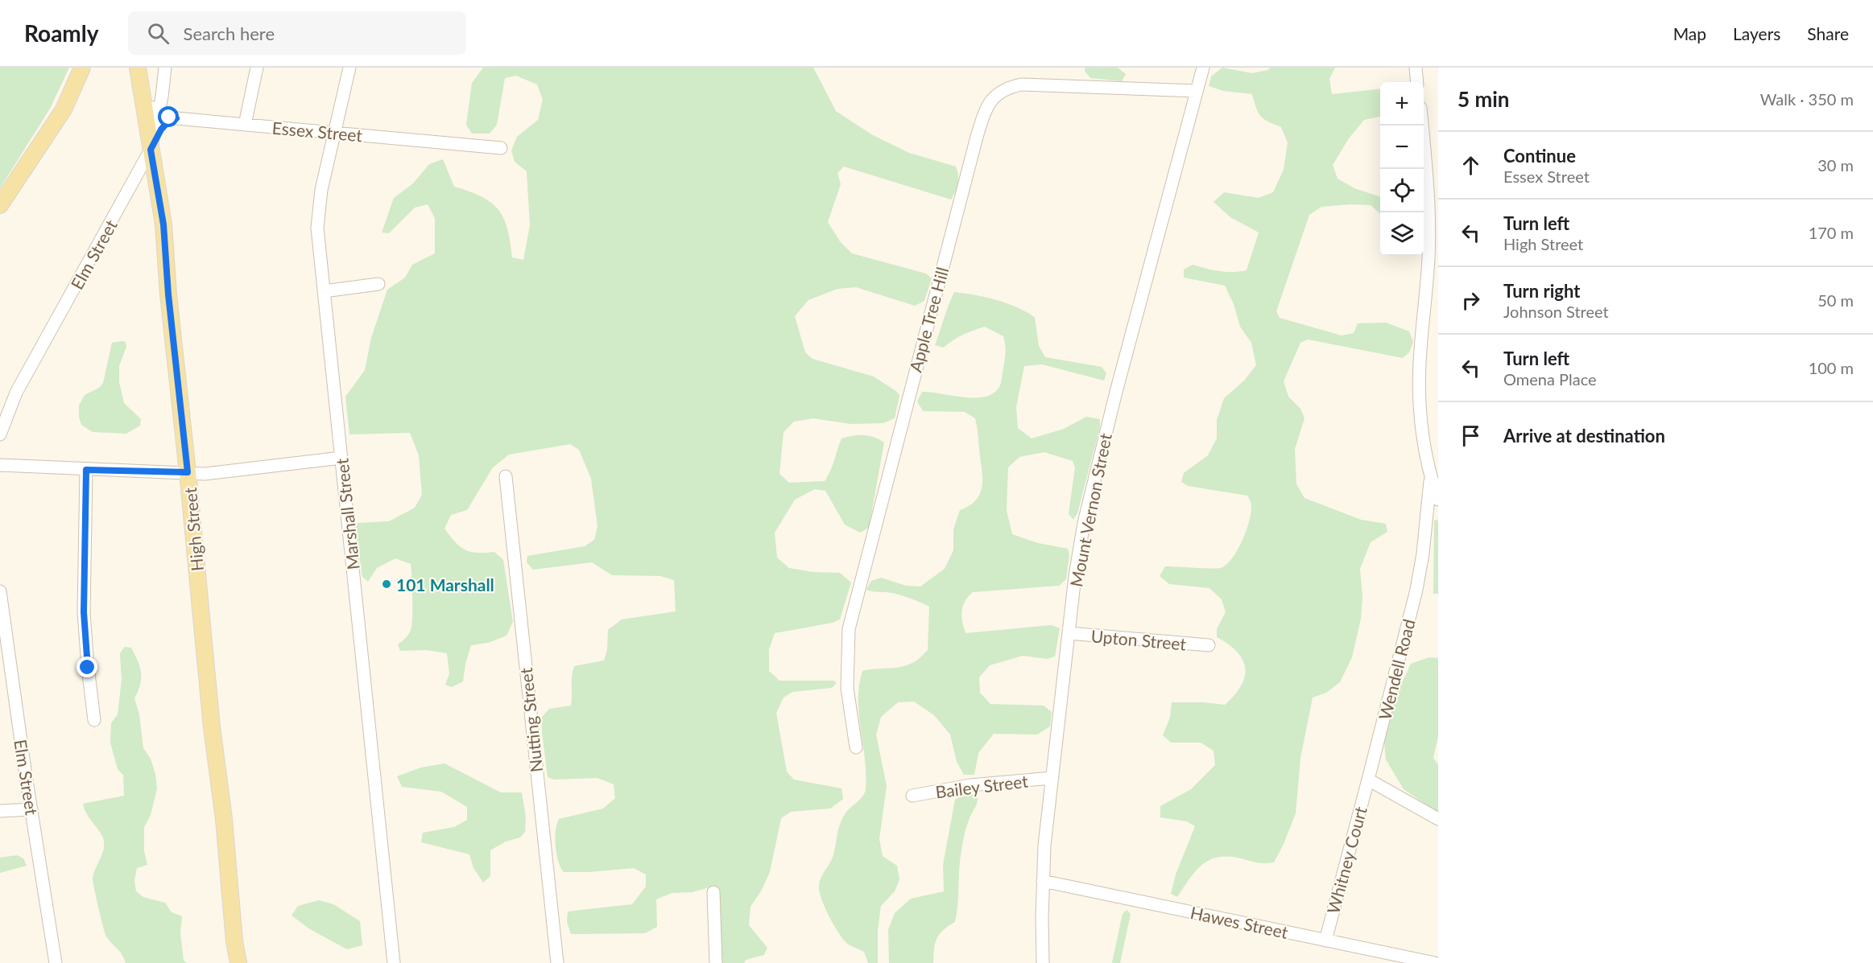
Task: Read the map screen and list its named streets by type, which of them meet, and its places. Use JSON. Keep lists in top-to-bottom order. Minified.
{"streets":{"main road":["High Street"],"street":["Essex Street","Elm Street","Apple Tree Hill","Mount Vernon Street","Marshall Street","Upton Street","Wendell Road","Nutting Street","Bailey Street","Whitney Court","Hawes Street"]},"crossings":[["Essex Street","Elm Street"],["Essex Street","Marshall Street"],["Elm Street","High Street"],["Apple Tree Hill","Mount Vernon Street"],["Mount Vernon Street","Upton Street"],["Mount Vernon Street","Bailey Street"],["Mount Vernon Street","Hawes Street"],["Wendell Road","Whitney Court"],["Whitney Court","Hawes Street"]],"places":["101 Marshall"],"page":{"header":"Roamly","search":"Search here","nav":["Map","Layers","Share"],"heading":["5 min","Walk · 350 m"],"map_buttons":["+","−"],"list":[["Continue","Essex Street","30 m"],["Turn left","High Street","170 m"],["Turn right","Johnson Street","50 m"],["Turn left","Omena Place","100 m"],"Arrive at destination"]}}
